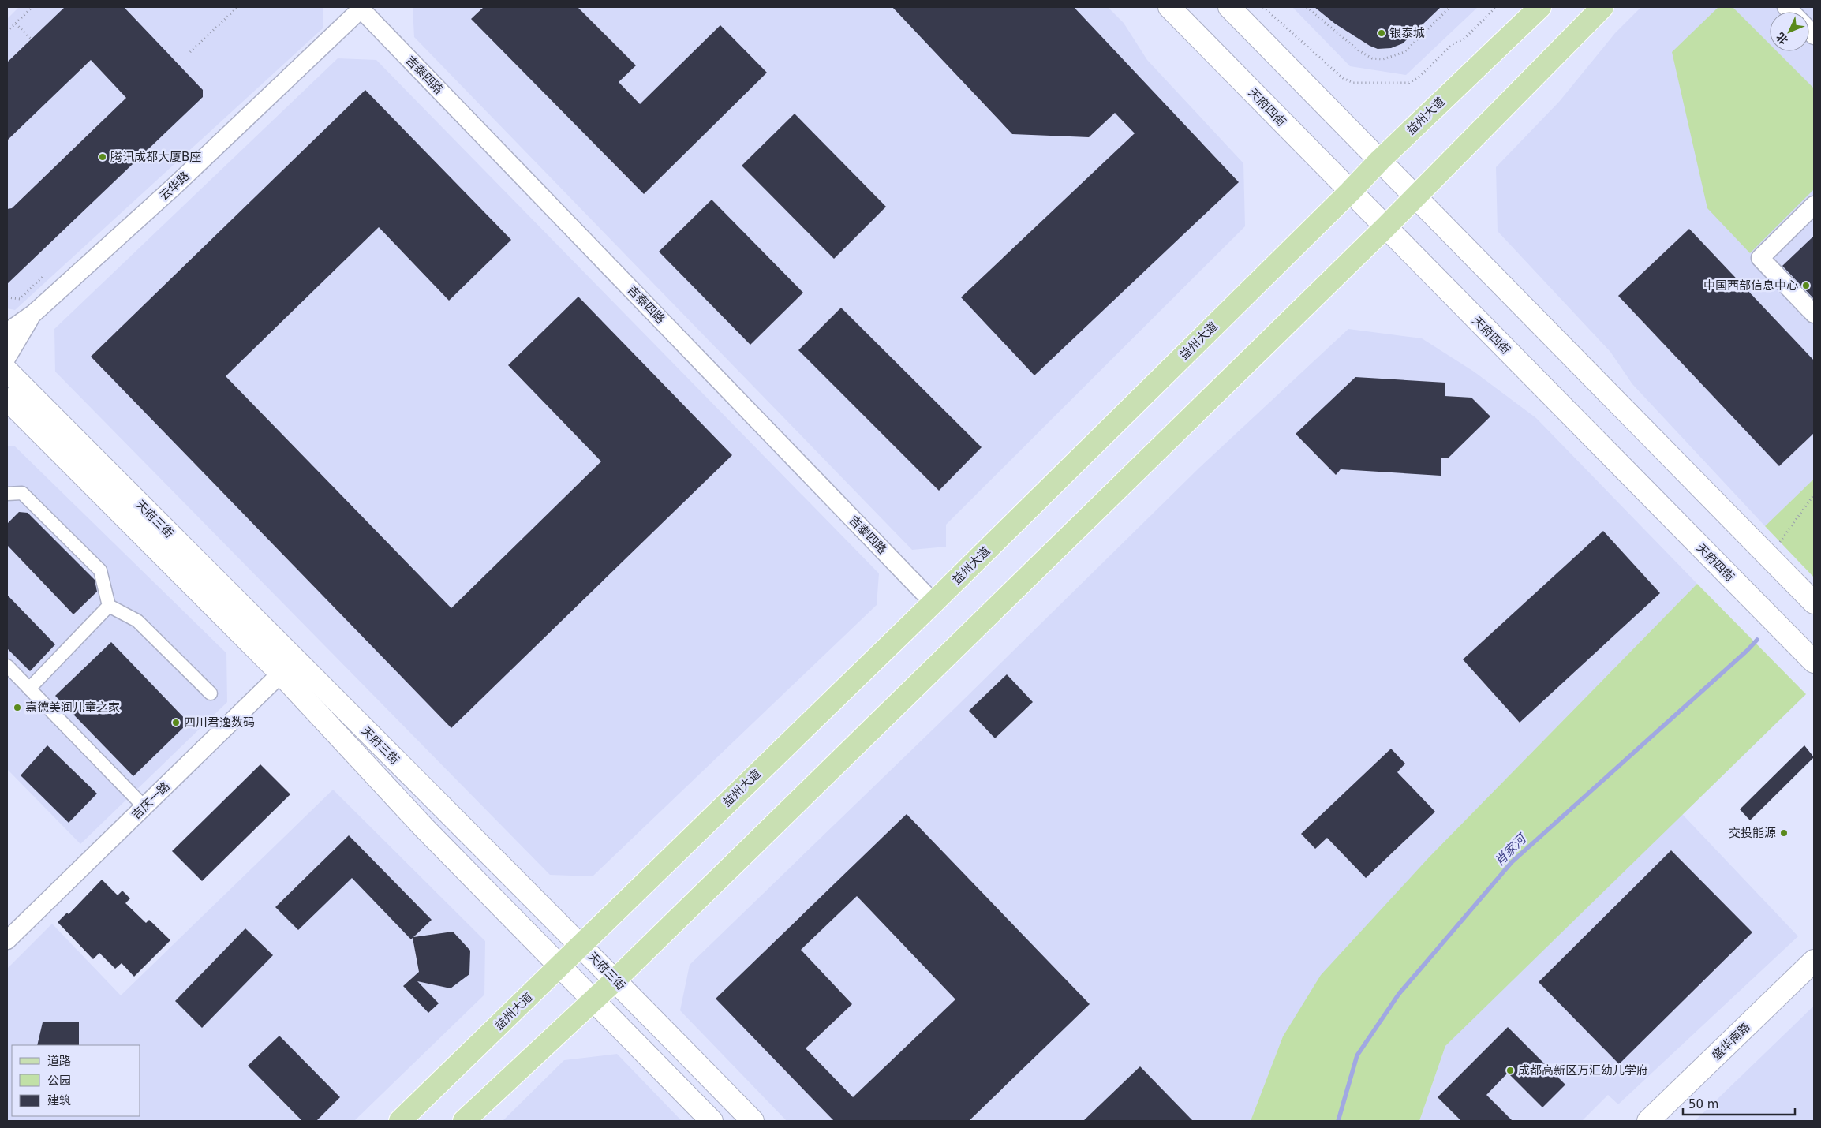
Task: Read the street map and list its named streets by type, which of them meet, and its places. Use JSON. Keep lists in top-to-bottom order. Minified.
{"streets":{"main road":["益州大道"],"street":["吉泰四路","天府四街","云华路","天府三街","吉庆一路","盛华南路"]},"crossings":[["吉泰四路","益州大道"],["吉泰四路","云华路"],["天府四街","益州大道"],["益州大道","天府三街"],["天府三街","吉庆一路"]],"water":["肖家河"],"places":["银泰城","腾讯成都大厦B座","中国西部信息中心","嘉德美润儿童之家","四川君逸数码","交投能源","成都高新区万汇幼儿学府"],"legend":["道路","公园","建筑"],"scale_bar":"50 m","north":"bottom left"}
